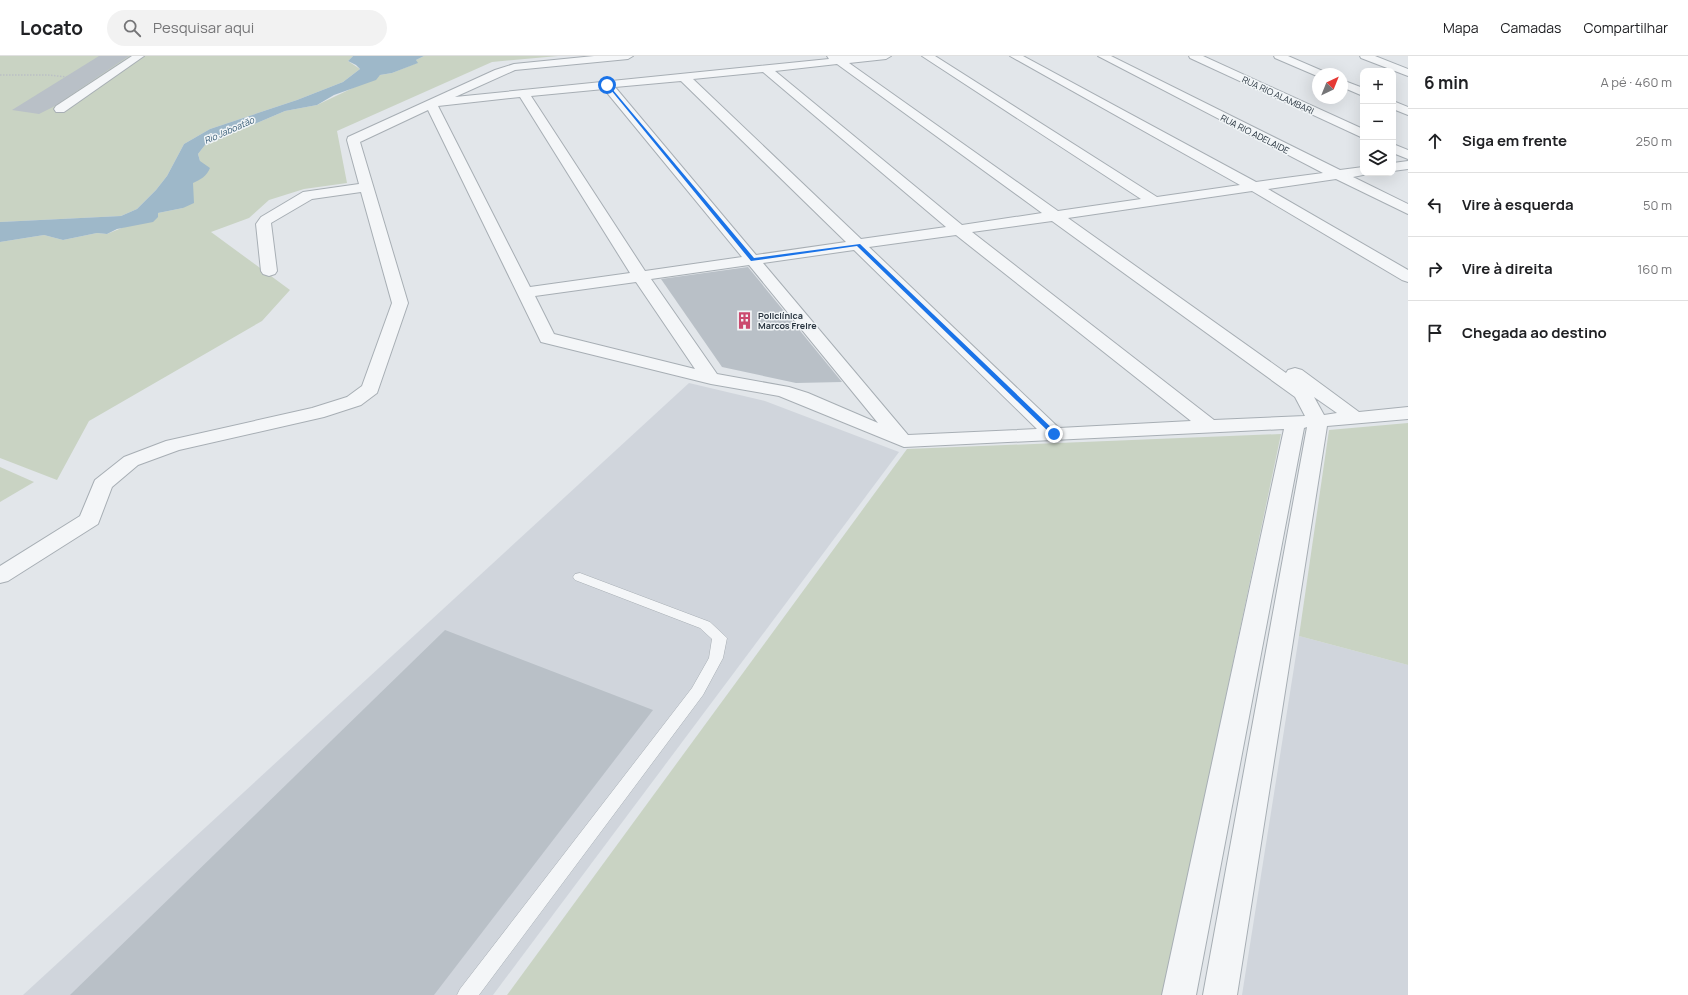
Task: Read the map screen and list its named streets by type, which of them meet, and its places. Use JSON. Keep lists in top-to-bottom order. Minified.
{"streets":{"street":["RUA RIO ALAMBARI","RUA RIO ADELAIDE"]},"water":["Rio Jaboatão"],"places":{"building":["Policlínica Marcos Freire"]},"north":"top right","page":{"header":"Locato","search":"Pesquisar aqui","nav":["Mapa","Camadas","Compartilhar"],"heading":["6 min","A pé · 460 m"],"map_buttons":["+","−"],"list":[["Siga em frente","250 m"],["Vire à esquerda","50 m"],["Vire à direita","160 m"],"Chegada ao destino"]}}
